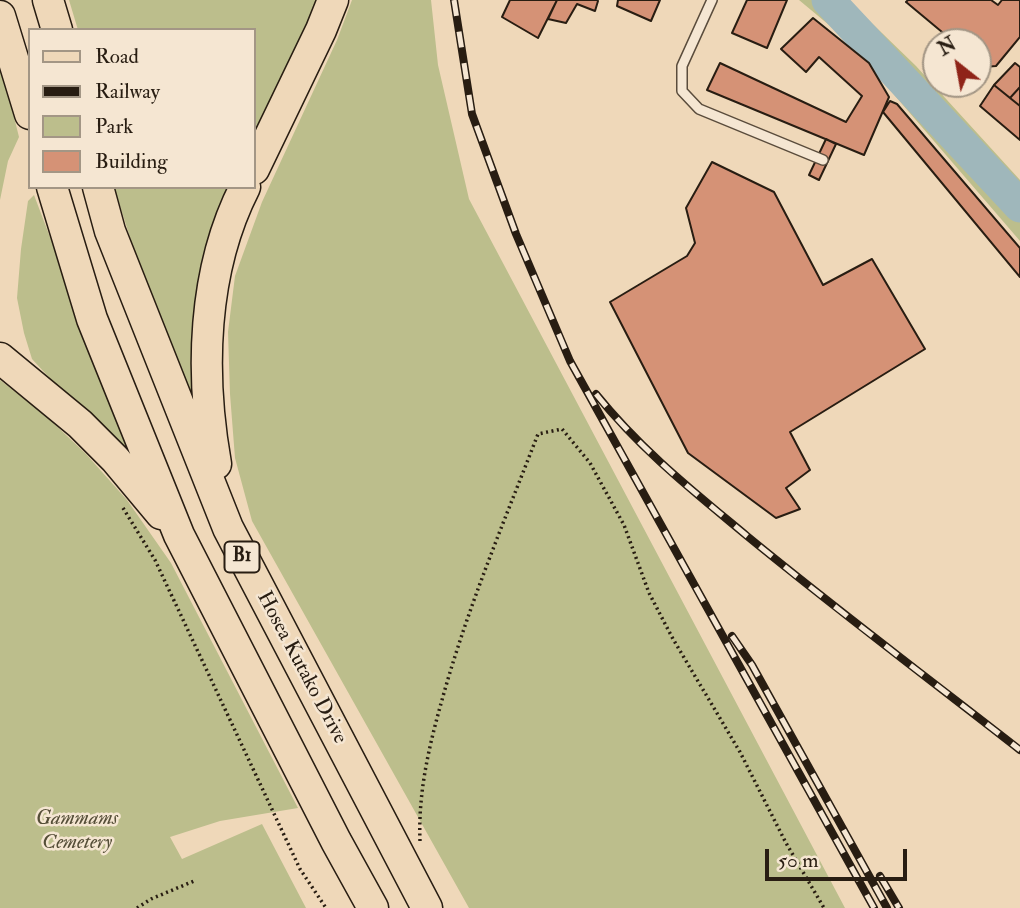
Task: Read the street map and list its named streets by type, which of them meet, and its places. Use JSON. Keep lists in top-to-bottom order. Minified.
{"streets":{"main road":["B1","Hosea Kutako Drive"]},"parks":["Gammams Cemetery"],"legend":["Road","Railway","Park","Building"],"scale_bar":"50 m","north":"top left"}
